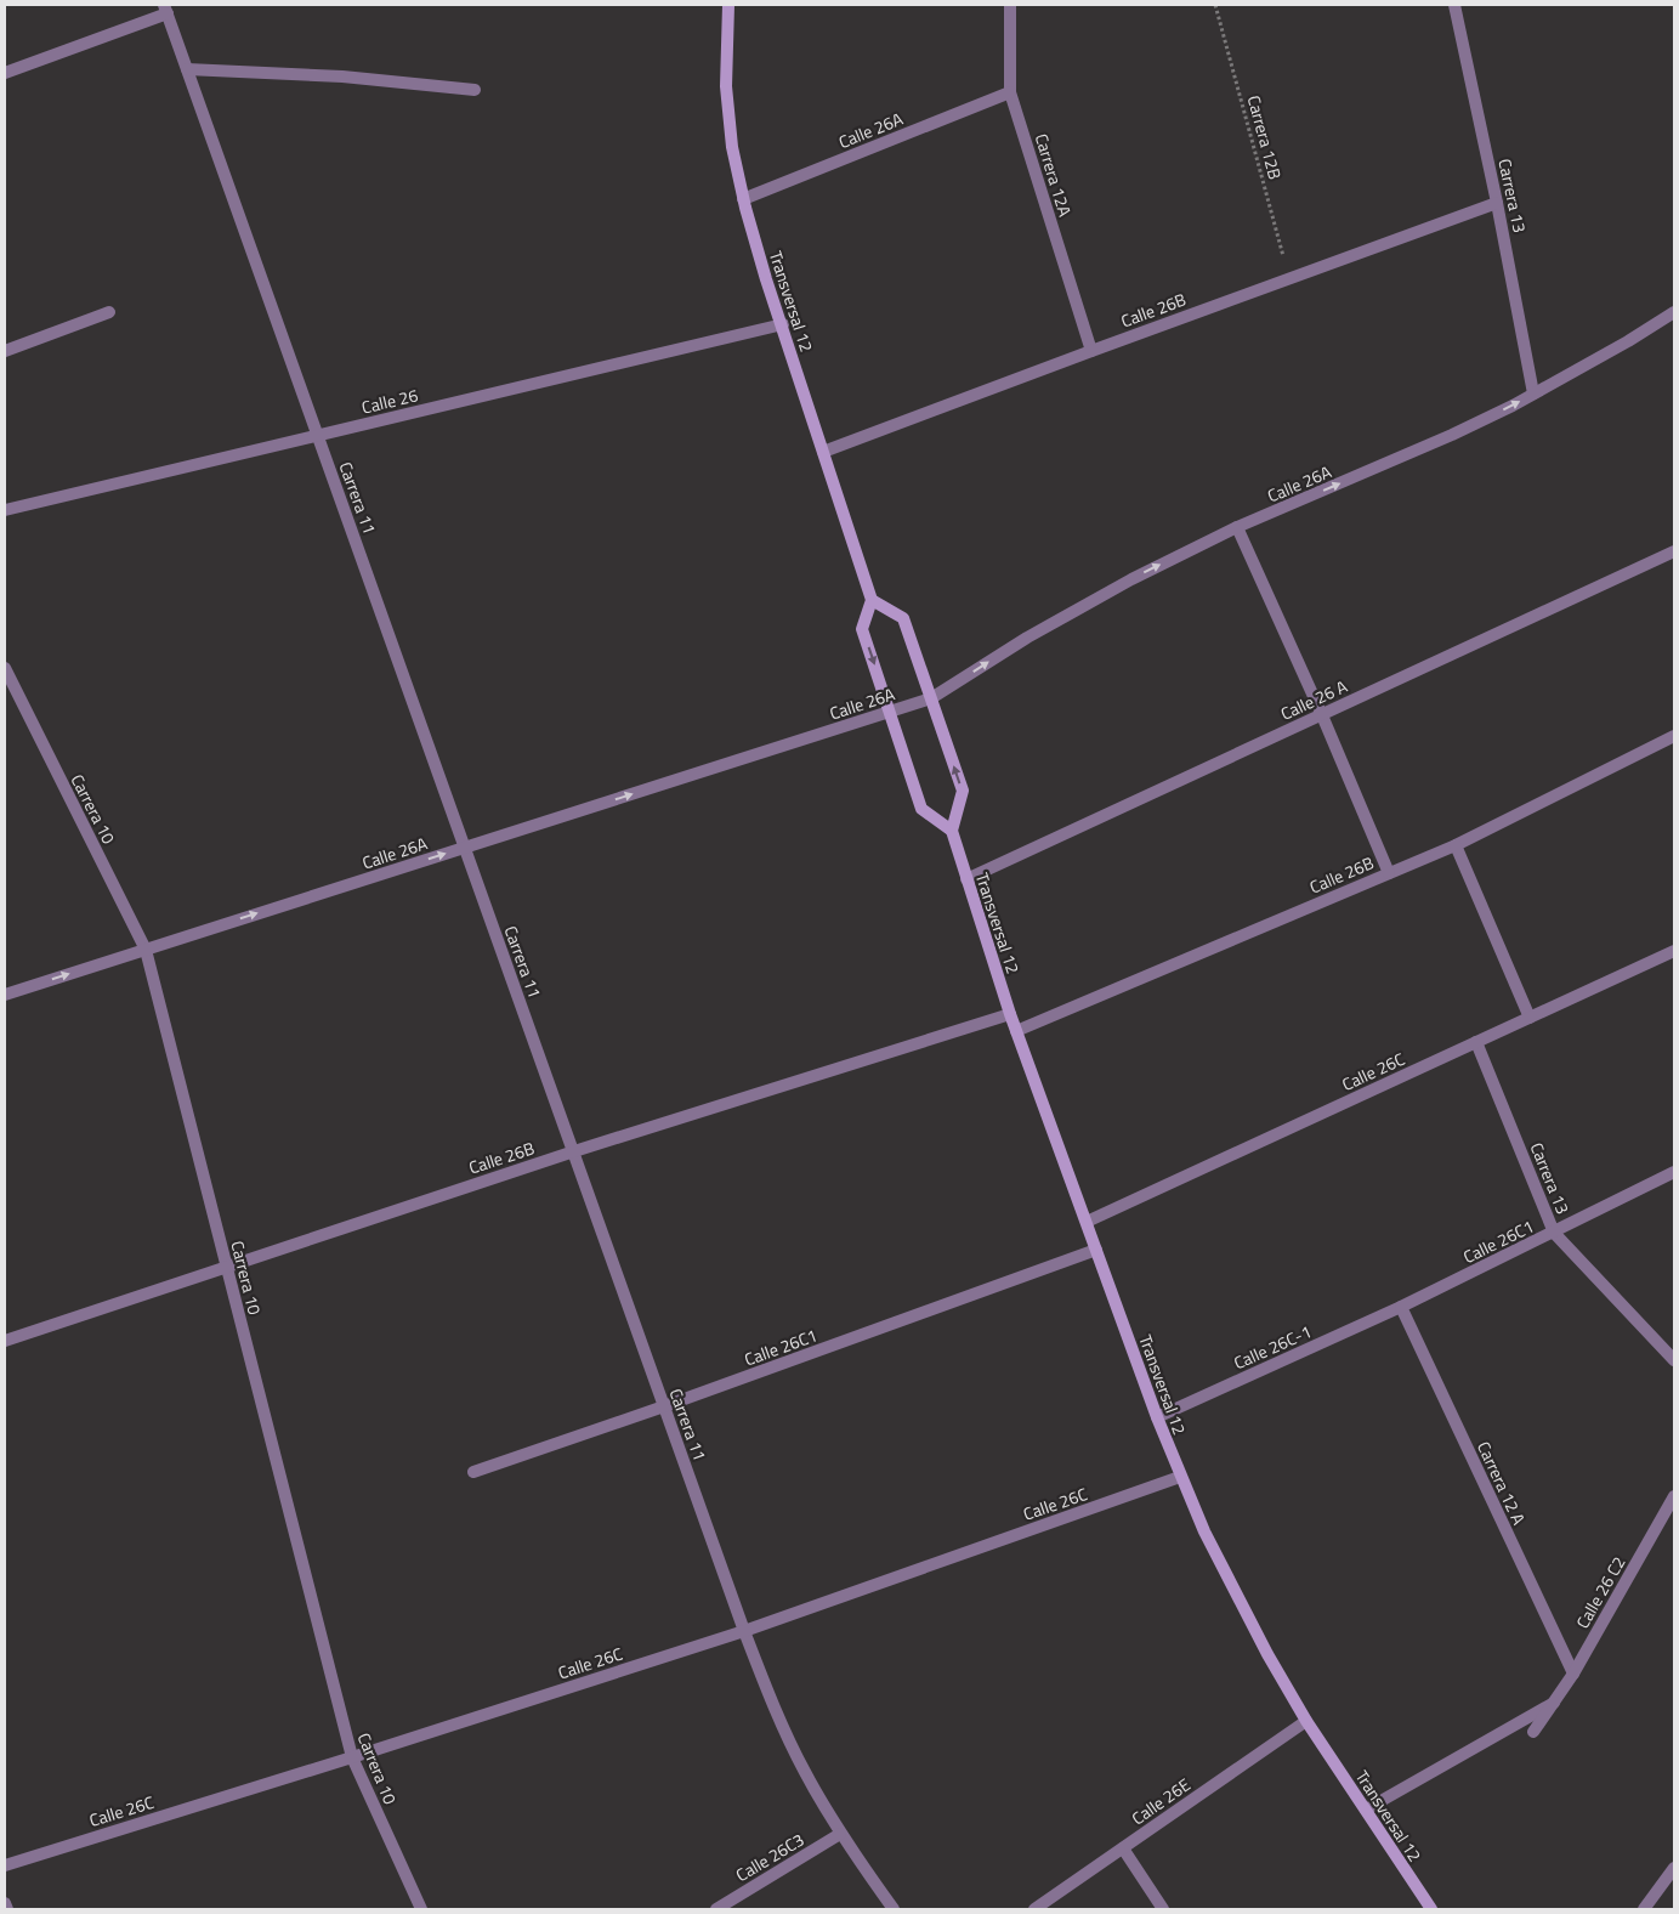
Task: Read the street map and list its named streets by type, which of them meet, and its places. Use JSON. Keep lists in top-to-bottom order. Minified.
{"streets":{"main road":["Transversal 12"],"street":["Calle 26A","Carrera 12A","Carrera 13","Calle 26B","Calle 26","Carrera 11","Calle 26 A","Carrera 10","Calle 26C","Calle 26C1","Calle 26C-1","Carrera 12 A","Calle 26 C2","Calle 26E","Calle 26C3"],"path":["Carrera 12B"]},"crossings":[["Calle 26A","Carrera 12A"],["Calle 26A","Carrera 13"],["Calle 26A","Transversal 12"],["Calle 26A","Carrera 11"],["Calle 26A","Carrera 10"],["Carrera 12B","Calle 26B"],["Carrera 12A","Calle 26B"],["Carrera 13","Calle 26B"],["Carrera 13","Calle 26C"],["Carrera 13","Calle 26C1"],["Transversal 12","Calle 26B"],["Transversal 12","Calle 26"],["Transversal 12","Calle 26 A"],["Transversal 12","Calle 26C"],["Transversal 12","Calle 26C1"],["Transversal 12","Calle 26C-1"],["Transversal 12","Calle 26 C2"],["Transversal 12","Calle 26E"],["Calle 26B","Carrera 11"],["Calle 26B","Carrera 10"],["Calle 26","Carrera 11"],["Carrera 11","Calle 26C"],["Carrera 11","Calle 26C1"],["Carrera 11","Calle 26C3"],["Carrera 10","Calle 26C"],["Calle 26C1","Calle 26C-1"],["Calle 26C1","Carrera 12 A"],["Calle 26C-1","Carrera 12 A"],["Carrera 12 A","Calle 26 C2"]],"one_way":["Calle 26A"]}
